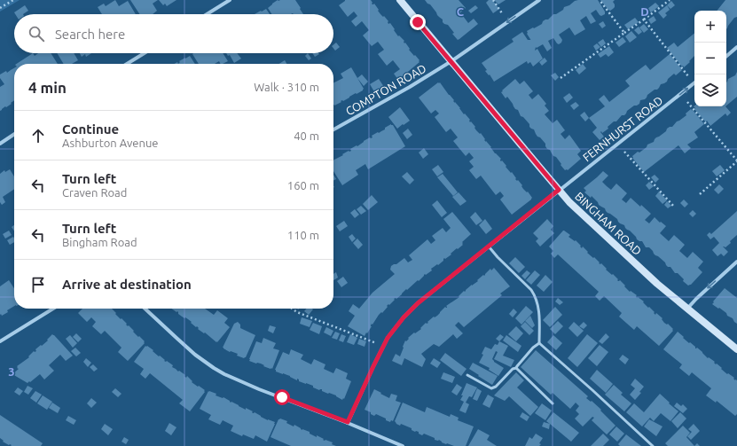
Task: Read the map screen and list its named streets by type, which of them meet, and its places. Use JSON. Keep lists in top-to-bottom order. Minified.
{"streets":{"street":["COMPTON ROAD","FERNHURST ROAD","BINGHAM ROAD"]},"crossings":[["COMPTON ROAD","BINGHAM ROAD"],["FERNHURST ROAD","BINGHAM ROAD"]],"one_way":["COMPTON ROAD","FERNHURST ROAD"],"page":{"map_buttons":["+","−"],"search":"Search here","heading":["4 min","Walk · 310 m"],"list":[["Continue","Ashburton Avenue","40 m"],["Turn left","Craven Road","160 m"],["Turn left","Bingham Road","110 m"],"Arrive at destination"]},"grid":{"columns":["C","D"],"rows":["3"]}}
